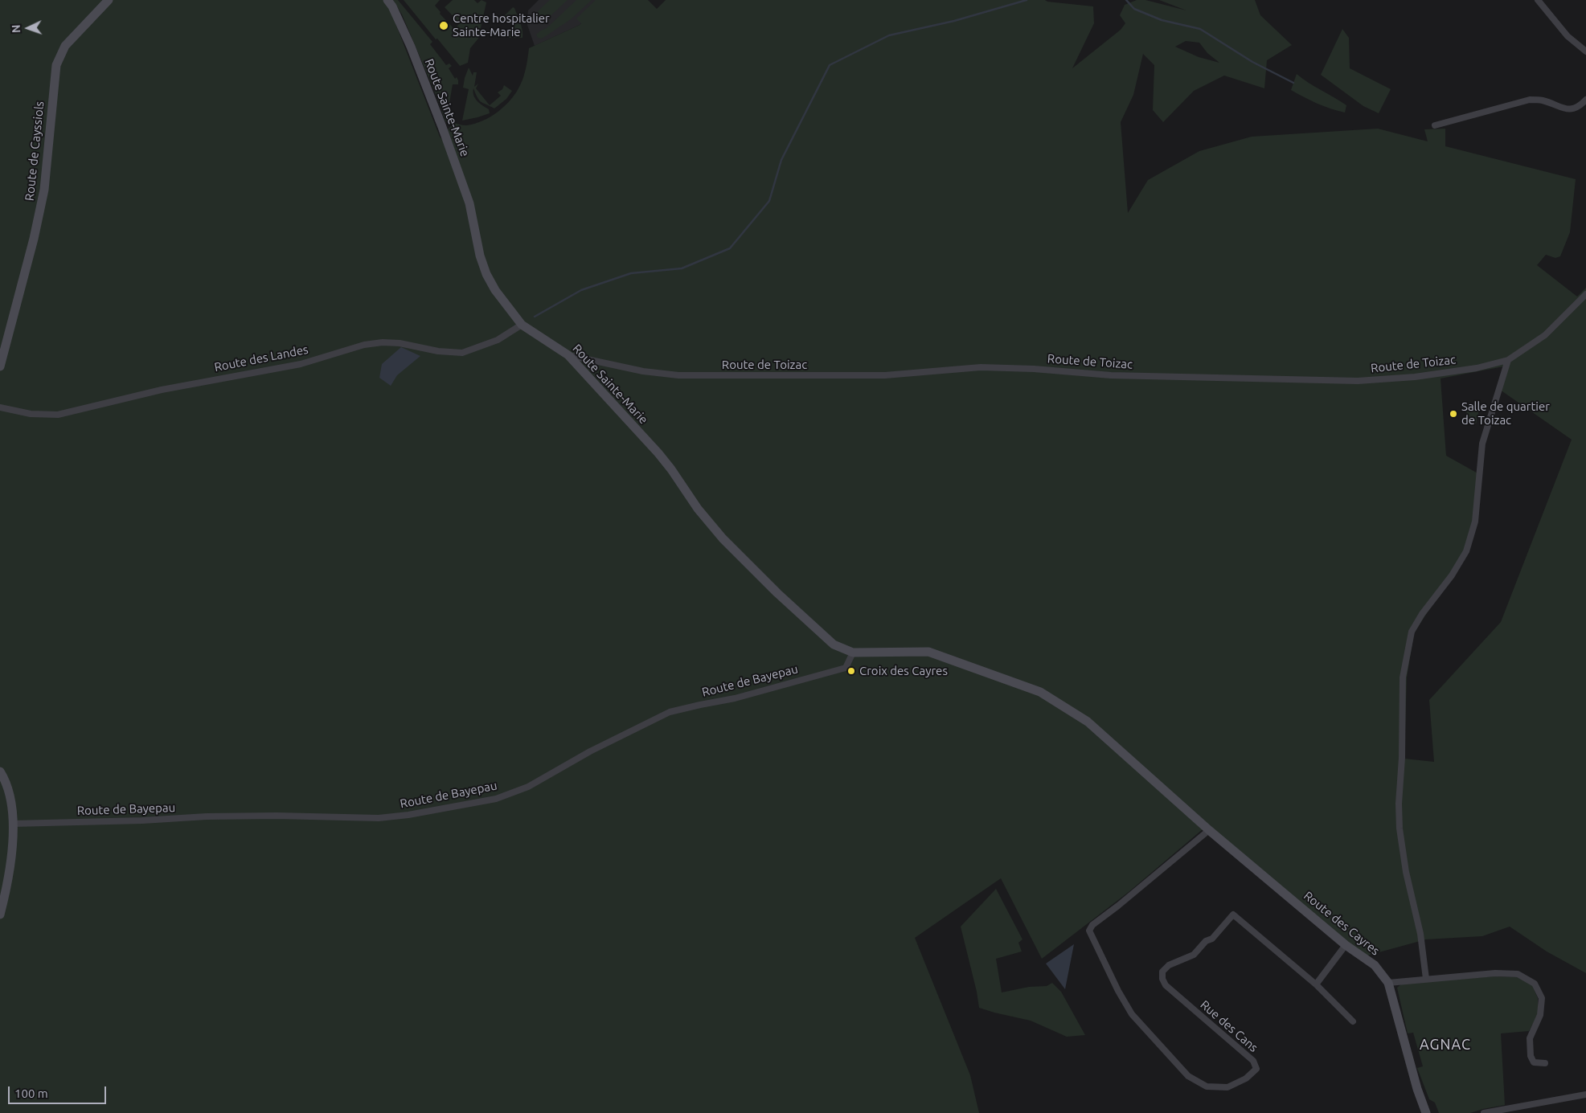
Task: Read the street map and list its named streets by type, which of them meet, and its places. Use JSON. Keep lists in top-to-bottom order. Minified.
{"streets":{"street":["Route Sainte-Marie","Route de Cayssiols","Route des Landes","Route de Toizac","Route de Bayepau","Route des Cayres","Rue des Cans"]},"crossings":[["Route Sainte-Marie","Route des Landes"],["Route Sainte-Marie","Route de Toizac"],["Route Sainte-Marie","Route de Bayepau"],["Route Sainte-Marie","Route des Cayres"],["Route de Bayepau","Route des Cayres"],["Route des Cayres","Rue des Cans"]],"districts":["AGNAC"],"places":["Centre hospitalier Sainte-Marie","Salle de quartier de Toizac","Croix des Cayres"],"scale_bar":"100 m","north":"left"}
